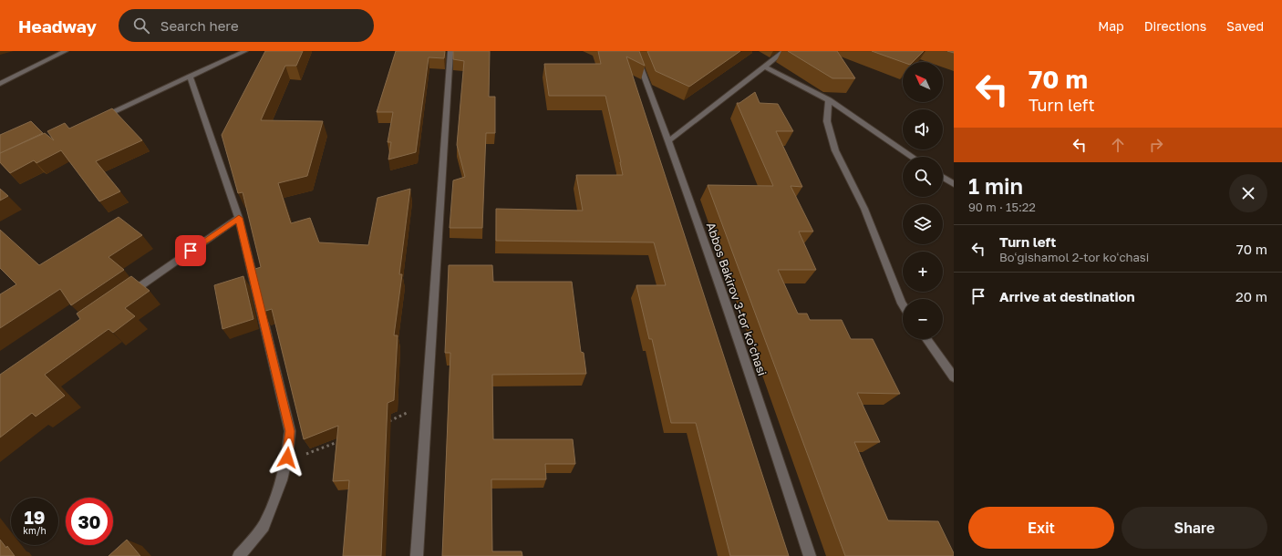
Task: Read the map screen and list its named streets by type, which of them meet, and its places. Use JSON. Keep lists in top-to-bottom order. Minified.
{"streets":{"street":["Abbos Bakirov 3-tor koʻchasi"]},"north":"top left","page":{"header":"Headway","search":"Search here","nav":["Map","Directions","Saved"],"turn":["70 m","Turn left"],"map_buttons":["+","−"],"heading":["1 min","90 m · 15:22"],"list":[{"name":"Turn left","note":"Boʻgishamol 2-tor koʻchasi","value":"70 m"},{"name":"Arrive at destination","value":"20 m"}],"speed":"19 km/h","limit":"30","buttons":["Exit","Share"]}}
